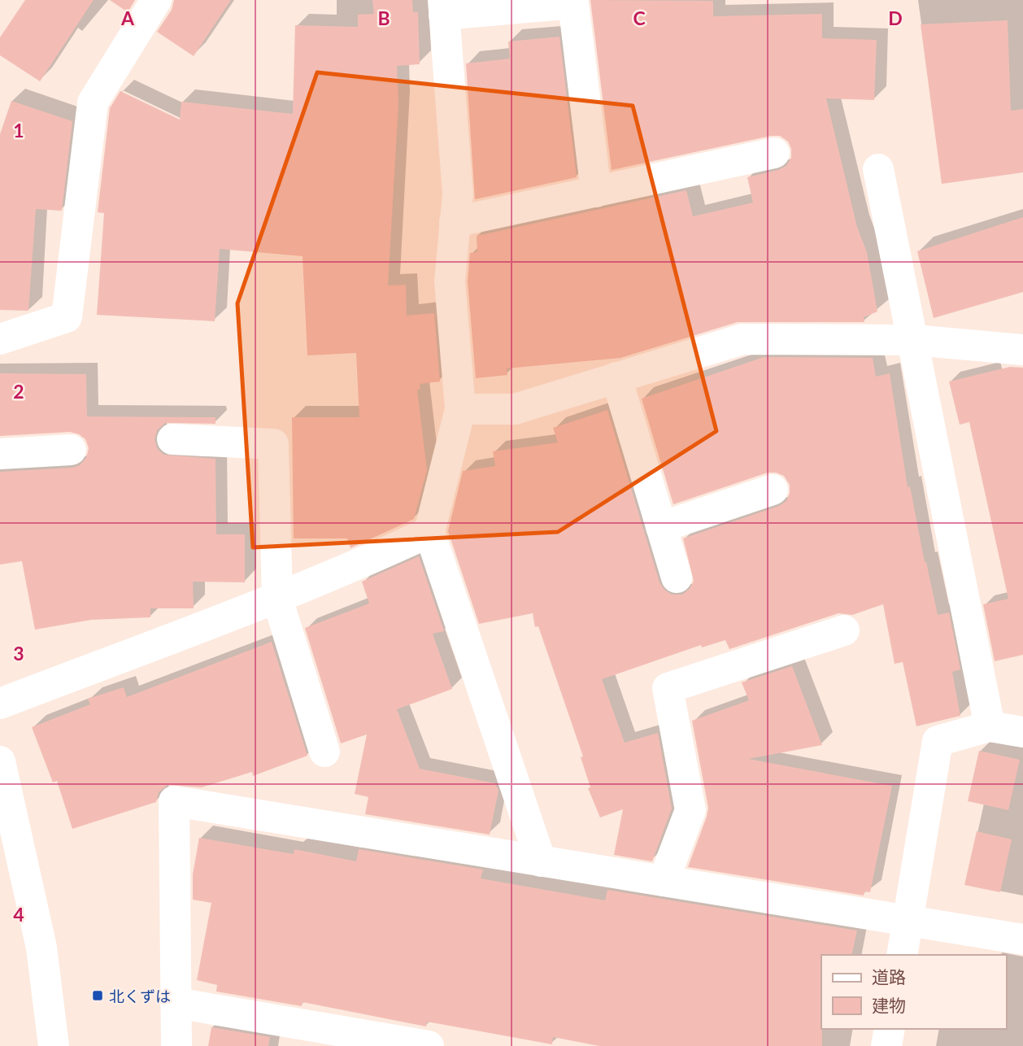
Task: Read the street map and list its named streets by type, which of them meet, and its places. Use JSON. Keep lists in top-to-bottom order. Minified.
{"places":{"transit":["北くずは"]},"legend":["道路","建物"],"grid":{"columns":["A","B","C","D"],"rows":["1","2","3","4"]}}
